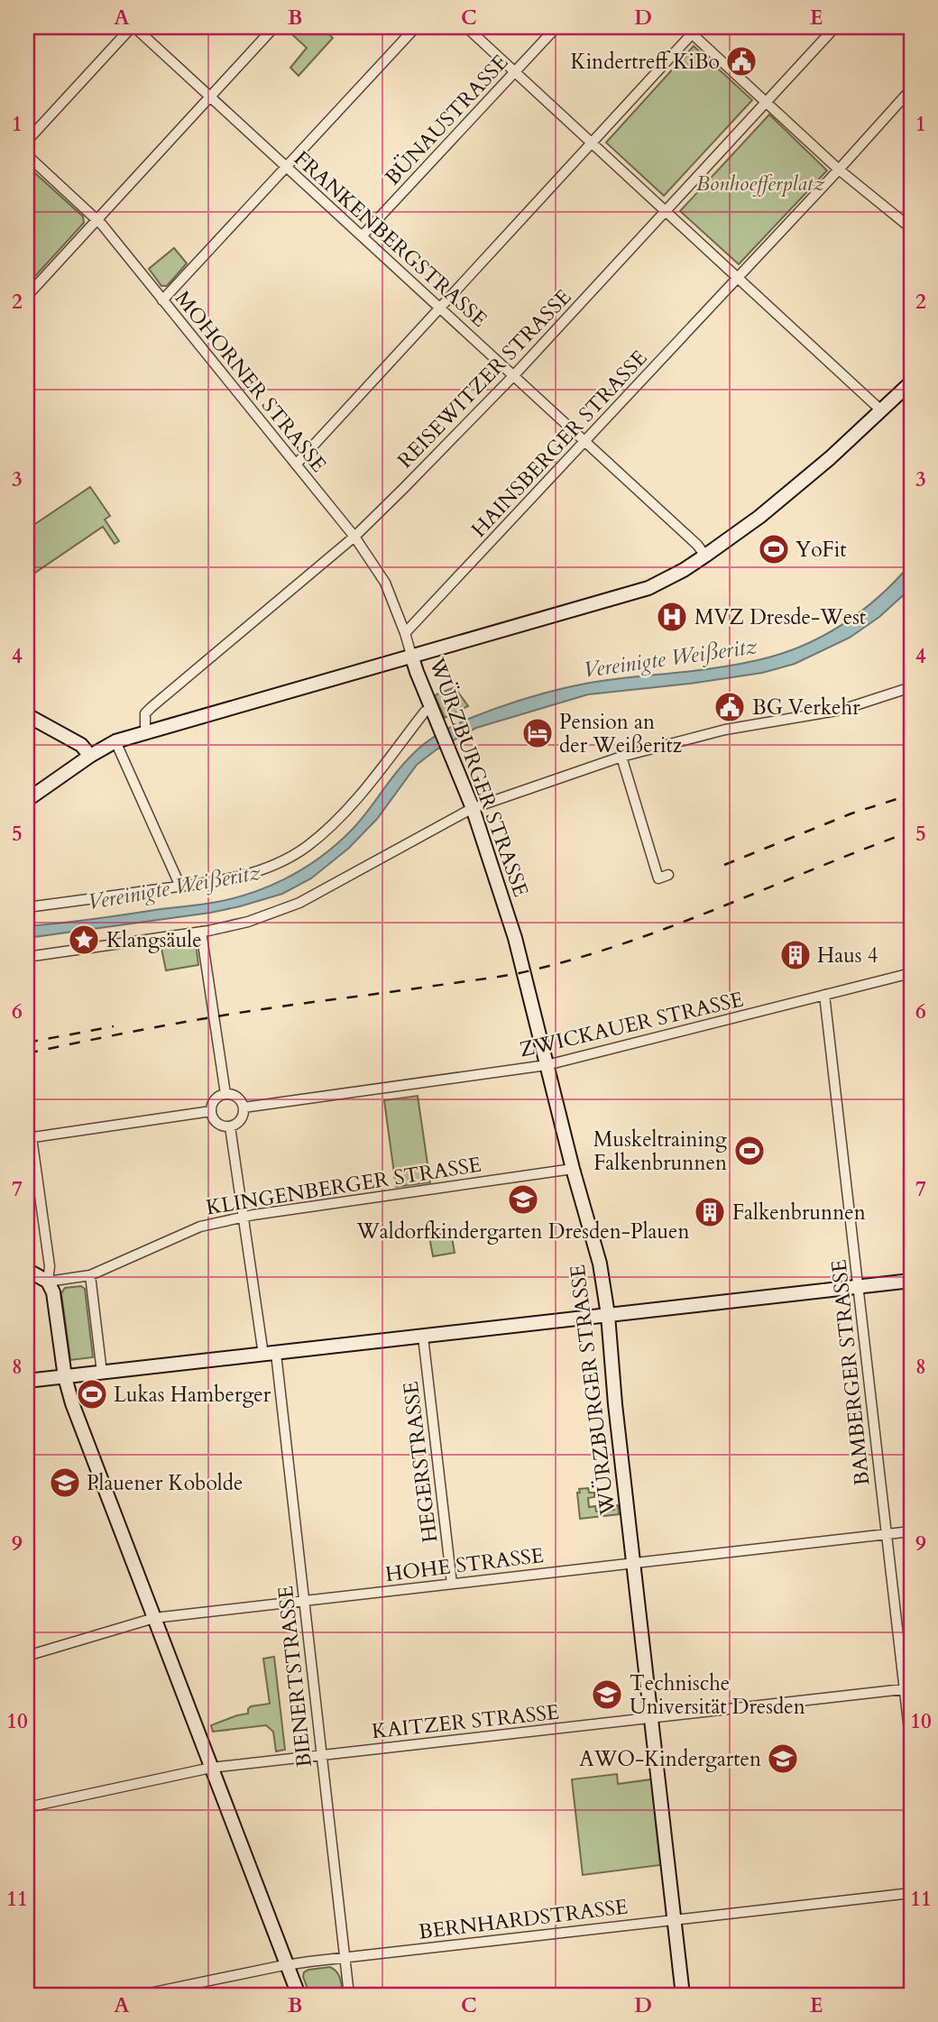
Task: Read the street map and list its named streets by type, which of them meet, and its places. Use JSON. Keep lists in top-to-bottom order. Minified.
{"streets":{"street":["BÜNAUSTRASSE","FRANKENBERGSTRASSE","REISEWITZER STRASSE","MOHORNER STRASSE","HAINSBERGER STRASSE","WÜRZBURGER STRASSE","ZWICKAUER STRASSE","KLINGENBERGER STRASSE","BAMBERGER STRASSE","HEGERSTRASSE","HOHE STRASSE","BIENERTSTRASSE","KAITZER STRASSE","BERNHARDSTRASSE"]},"crossings":[["BÜNAUSTRASSE","FRANKENBERGSTRASSE"],["FRANKENBERGSTRASSE","REISEWITZER STRASSE"],["FRANKENBERGSTRASSE","HAINSBERGER STRASSE"],["REISEWITZER STRASSE","MOHORNER STRASSE"],["MOHORNER STRASSE","HAINSBERGER STRASSE"],["MOHORNER STRASSE","WÜRZBURGER STRASSE"],["WÜRZBURGER STRASSE","ZWICKAUER STRASSE"],["WÜRZBURGER STRASSE","KLINGENBERGER STRASSE"],["WÜRZBURGER STRASSE","HOHE STRASSE"],["WÜRZBURGER STRASSE","KAITZER STRASSE"],["WÜRZBURGER STRASSE","BERNHARDSTRASSE"],["ZWICKAUER STRASSE","BAMBERGER STRASSE"],["ZWICKAUER STRASSE","BIENERTSTRASSE"],["KLINGENBERGER STRASSE","BIENERTSTRASSE"],["BAMBERGER STRASSE","HOHE STRASSE"],["BAMBERGER STRASSE","KAITZER STRASSE"],["HEGERSTRASSE","HOHE STRASSE"],["HOHE STRASSE","BIENERTSTRASSE"],["BIENERTSTRASSE","KAITZER STRASSE"],["BIENERTSTRASSE","BERNHARDSTRASSE"]],"water":["Vereinigte Weißeritz"],"parks":["Bonhoefferplatz"],"places":{"public building":["Kindertreff KiBo","BG Verkehr"],"sports":["YoFit","Muskeltraining Falkenbrunnen","Lukas Hamberger"],"hospital":["MVZ Dresde-West"],"hotel":["Pension an der Weißeritz"],"place":["Klangsäule"],"building":["Haus 4","Falkenbrunnen"],"school or university":["Waldorfkindergarten Dresden-Plauen","Plauener Kobolde","Technische Universität Dresden","AWO-Kindergarten"]},"grid":{"columns":["A","B","C","D","E"],"rows":["1","2","3","4","5","6","7","8","9","10","11"]}}
